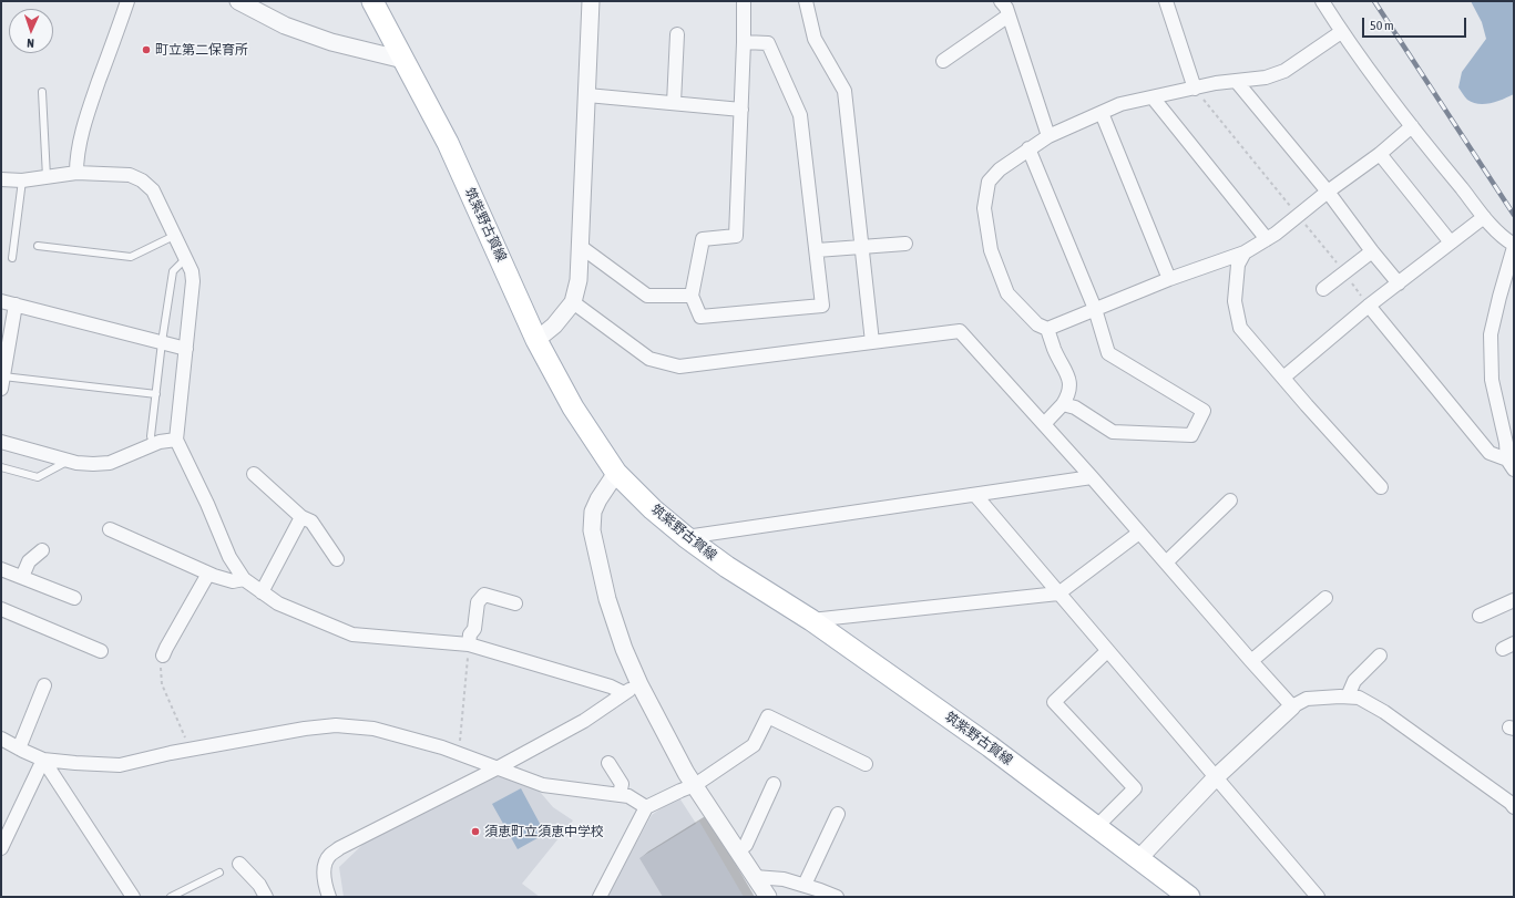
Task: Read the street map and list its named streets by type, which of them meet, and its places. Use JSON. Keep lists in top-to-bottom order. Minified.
{"streets":{"main road":["筑紫野古賀線"]},"places":["町立第二保育所","須恵町立須恵中学校"],"scale_bar":"50 m","north":"bottom"}
